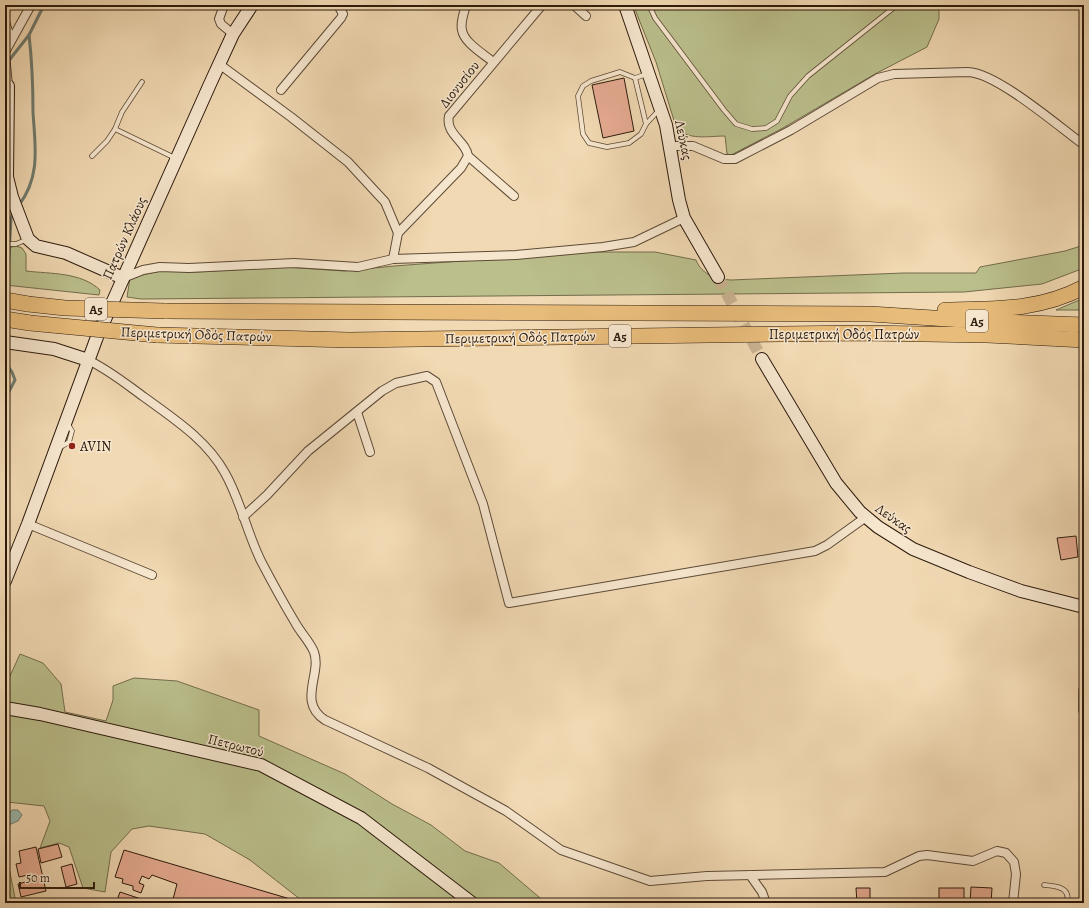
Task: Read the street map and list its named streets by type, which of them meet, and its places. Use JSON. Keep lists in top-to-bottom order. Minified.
{"streets":{"highway":["Α5","Περιμετρική Οδός Πατρών"],"street":["Διονυσίου","Λεύκας","Πατρών Κλάους","Πετρωτού"]},"places":["AVIN"],"scale_bar":"50 m"}
